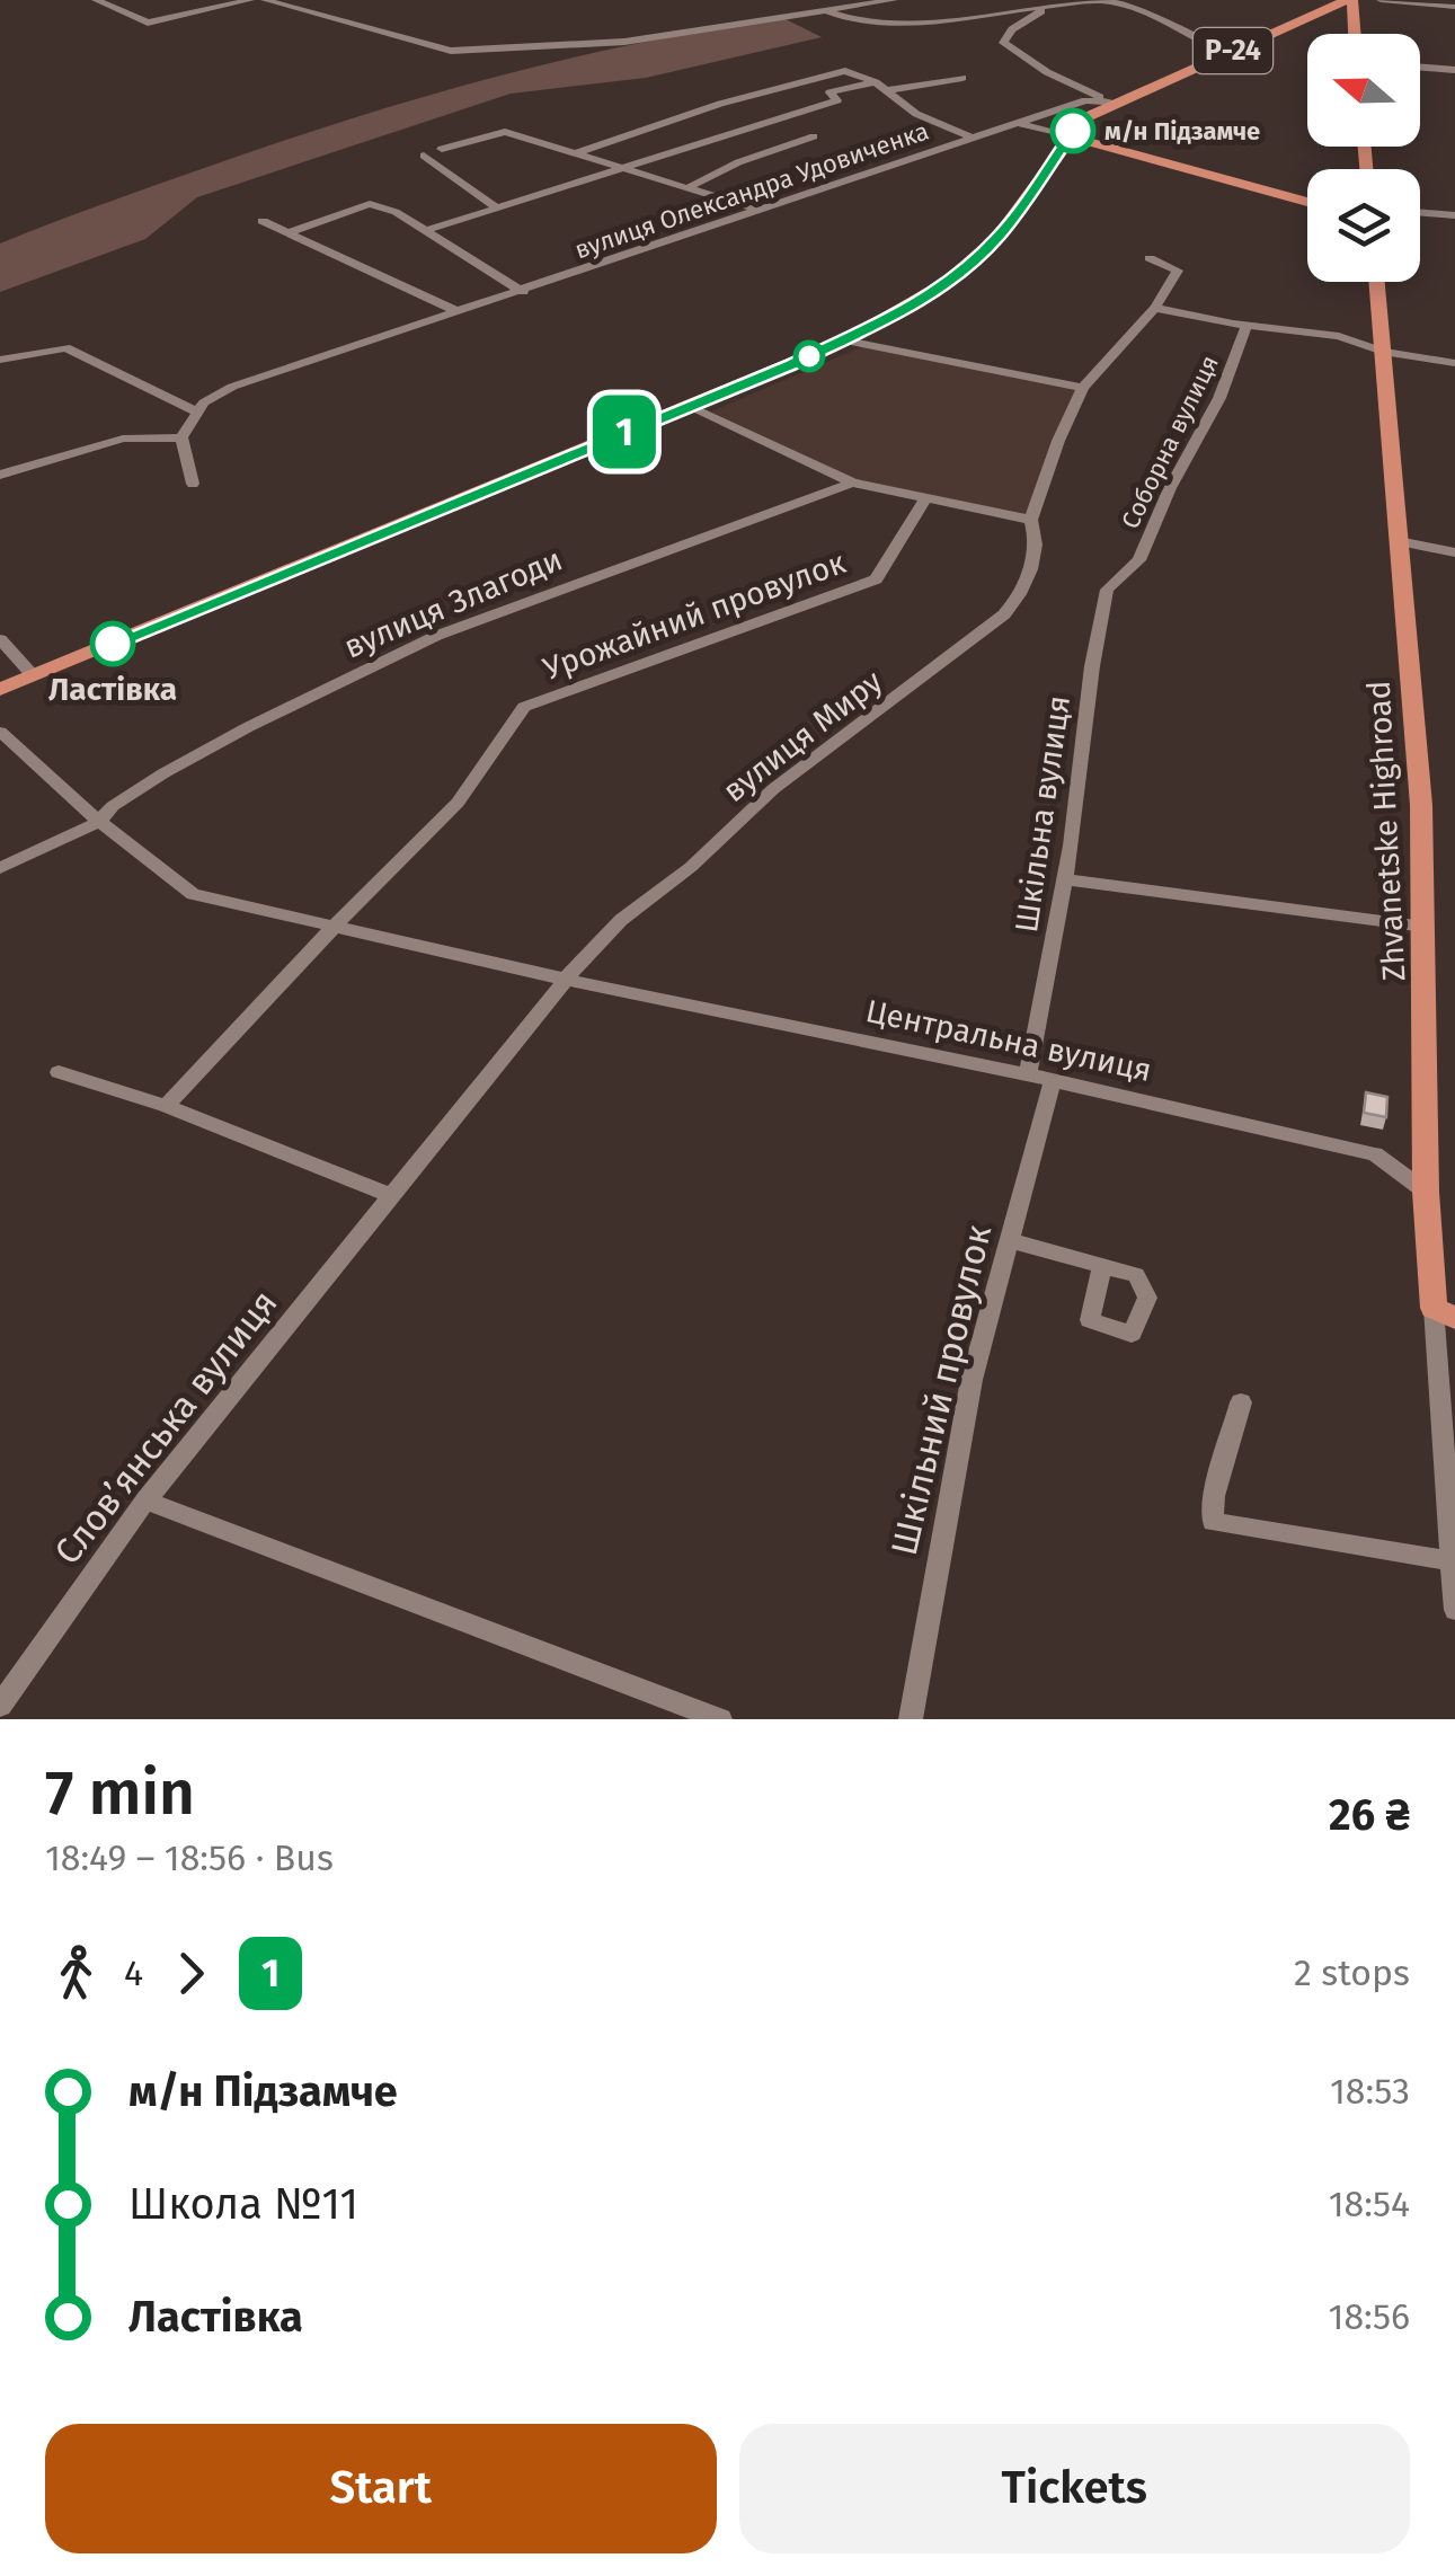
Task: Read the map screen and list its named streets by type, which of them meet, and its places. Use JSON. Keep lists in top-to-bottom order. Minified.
{"streets":{"main road":["Р-24","вулиця Олександра Удовиченка","Zhvanetske Highroad"],"street":["Соборна вулиця","вулиця Злагоди","Урожайний провулок","вулиця Миру","Шкільна вулиця","Центральна вулиця","Шкільний провулок","Словʼянська вулиця"]},"crossings":[["Р-24","вулиця Олександра Удовиченка"],["Соборна вулиця","Шкільна вулиця"],["Соборна вулиця","Zhvanetske Highroad"],["вулиця Злагоди","Центральна вулиця"],["Урожайний провулок","Центральна вулиця"],["вулиця Миру","Центральна вулиця"],["вулиця Миру","Словʼянська вулиця"],["Шкільна вулиця","Центральна вулиця"],["Zhvanetske Highroad","Центральна вулиця"],["Центральна вулиця","Шкільний провулок"],["Центральна вулиця","Словʼянська вулиця"]],"places":["м/н Підзамче","Ластівка"],"lines":["bus line 1"],"north":"left","page":{"on_map":"1","heading":["7 min","18:49 – 18:56 · Bus","26 ₴"],"legs":["4","1","2 stops"],"list":[{"name":"м/н Підзамче","value":"18:53"},{"name":"Школа №11","value":"18:54"},{"name":"Ластівка","value":"18:56"}],"buttons":["Start","Tickets"]}}
